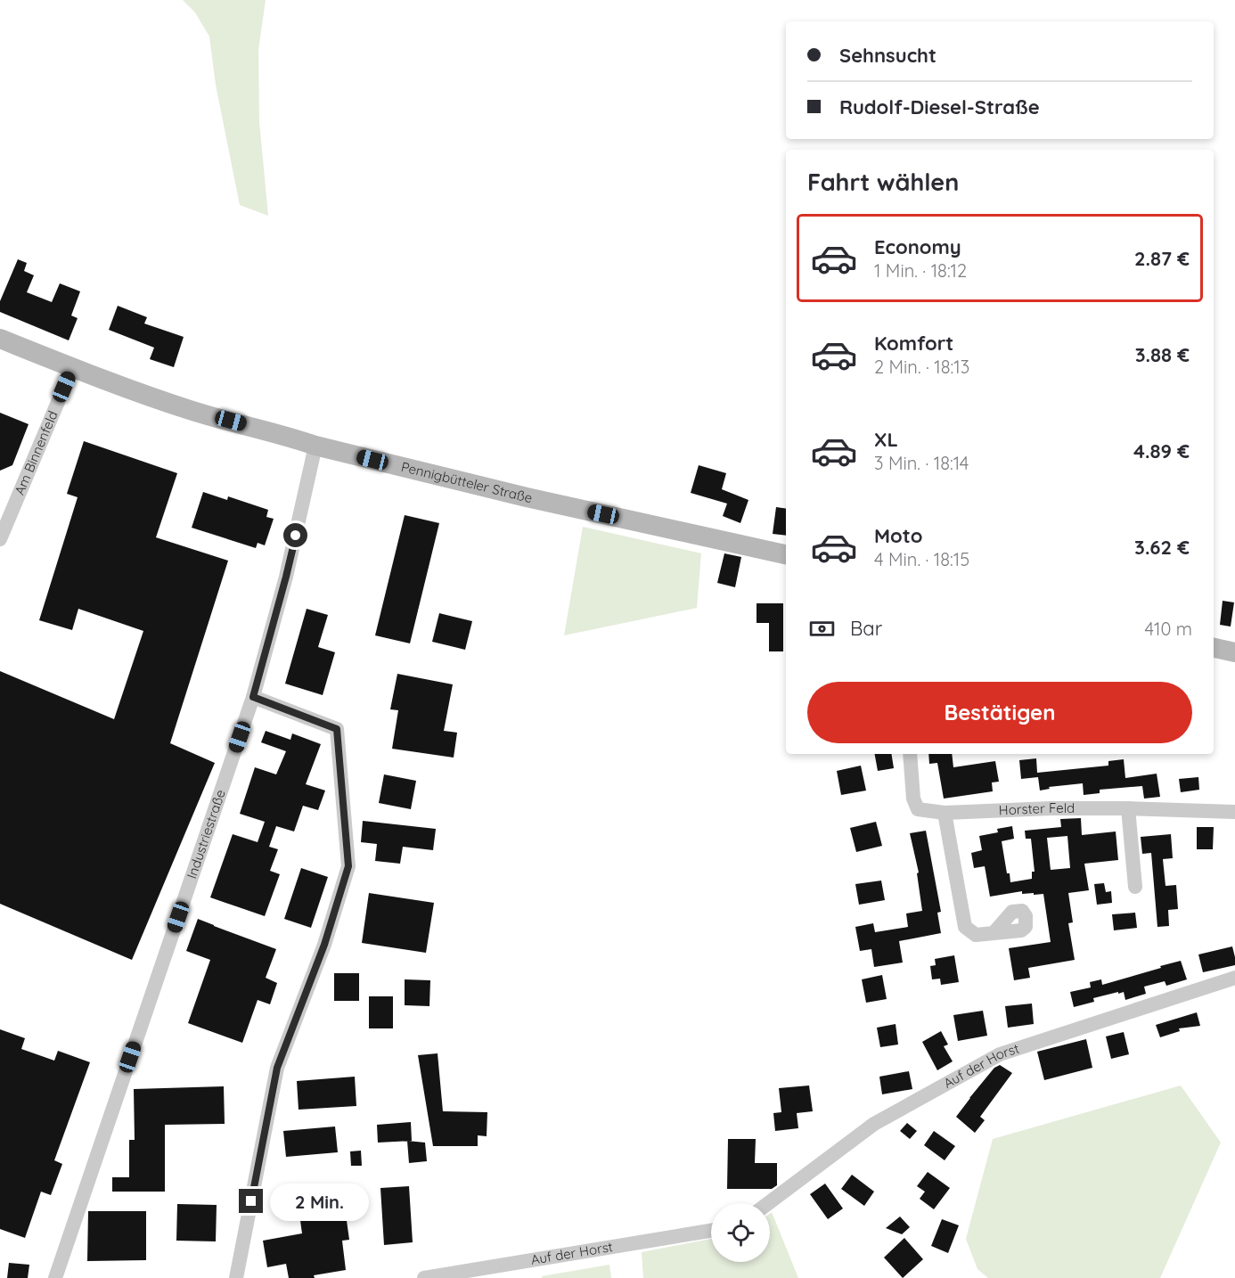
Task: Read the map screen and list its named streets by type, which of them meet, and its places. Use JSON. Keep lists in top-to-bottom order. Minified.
{"streets":{"street":["Am Binnenfeld","Pennigbütteler Straße","Horster Feld","Industriestraße","Auf der Horst"]},"crossings":[["Am Binnenfeld","Pennigbütteler Straße"],["Pennigbütteler Straße","Industriestraße"]],"page":{"banner":["Sehnsucht","Rudolf-Diesel-Straße"],"heading":"Fahrt wählen","list":[{"name":"Economy","note":"1 Min. · 18:12","value":"2.87 €"},{"name":"Komfort","note":"2 Min. · 18:13","value":"3.88 €"},{"name":"XL","note":"3 Min. · 18:14","value":"4.89 €"},{"name":"Moto","note":"4 Min. · 18:15","value":"3.62 €"}],"pay":["Bar","410 m"],"buttons":"Bestätigen","bubble":"2 Min."}}
